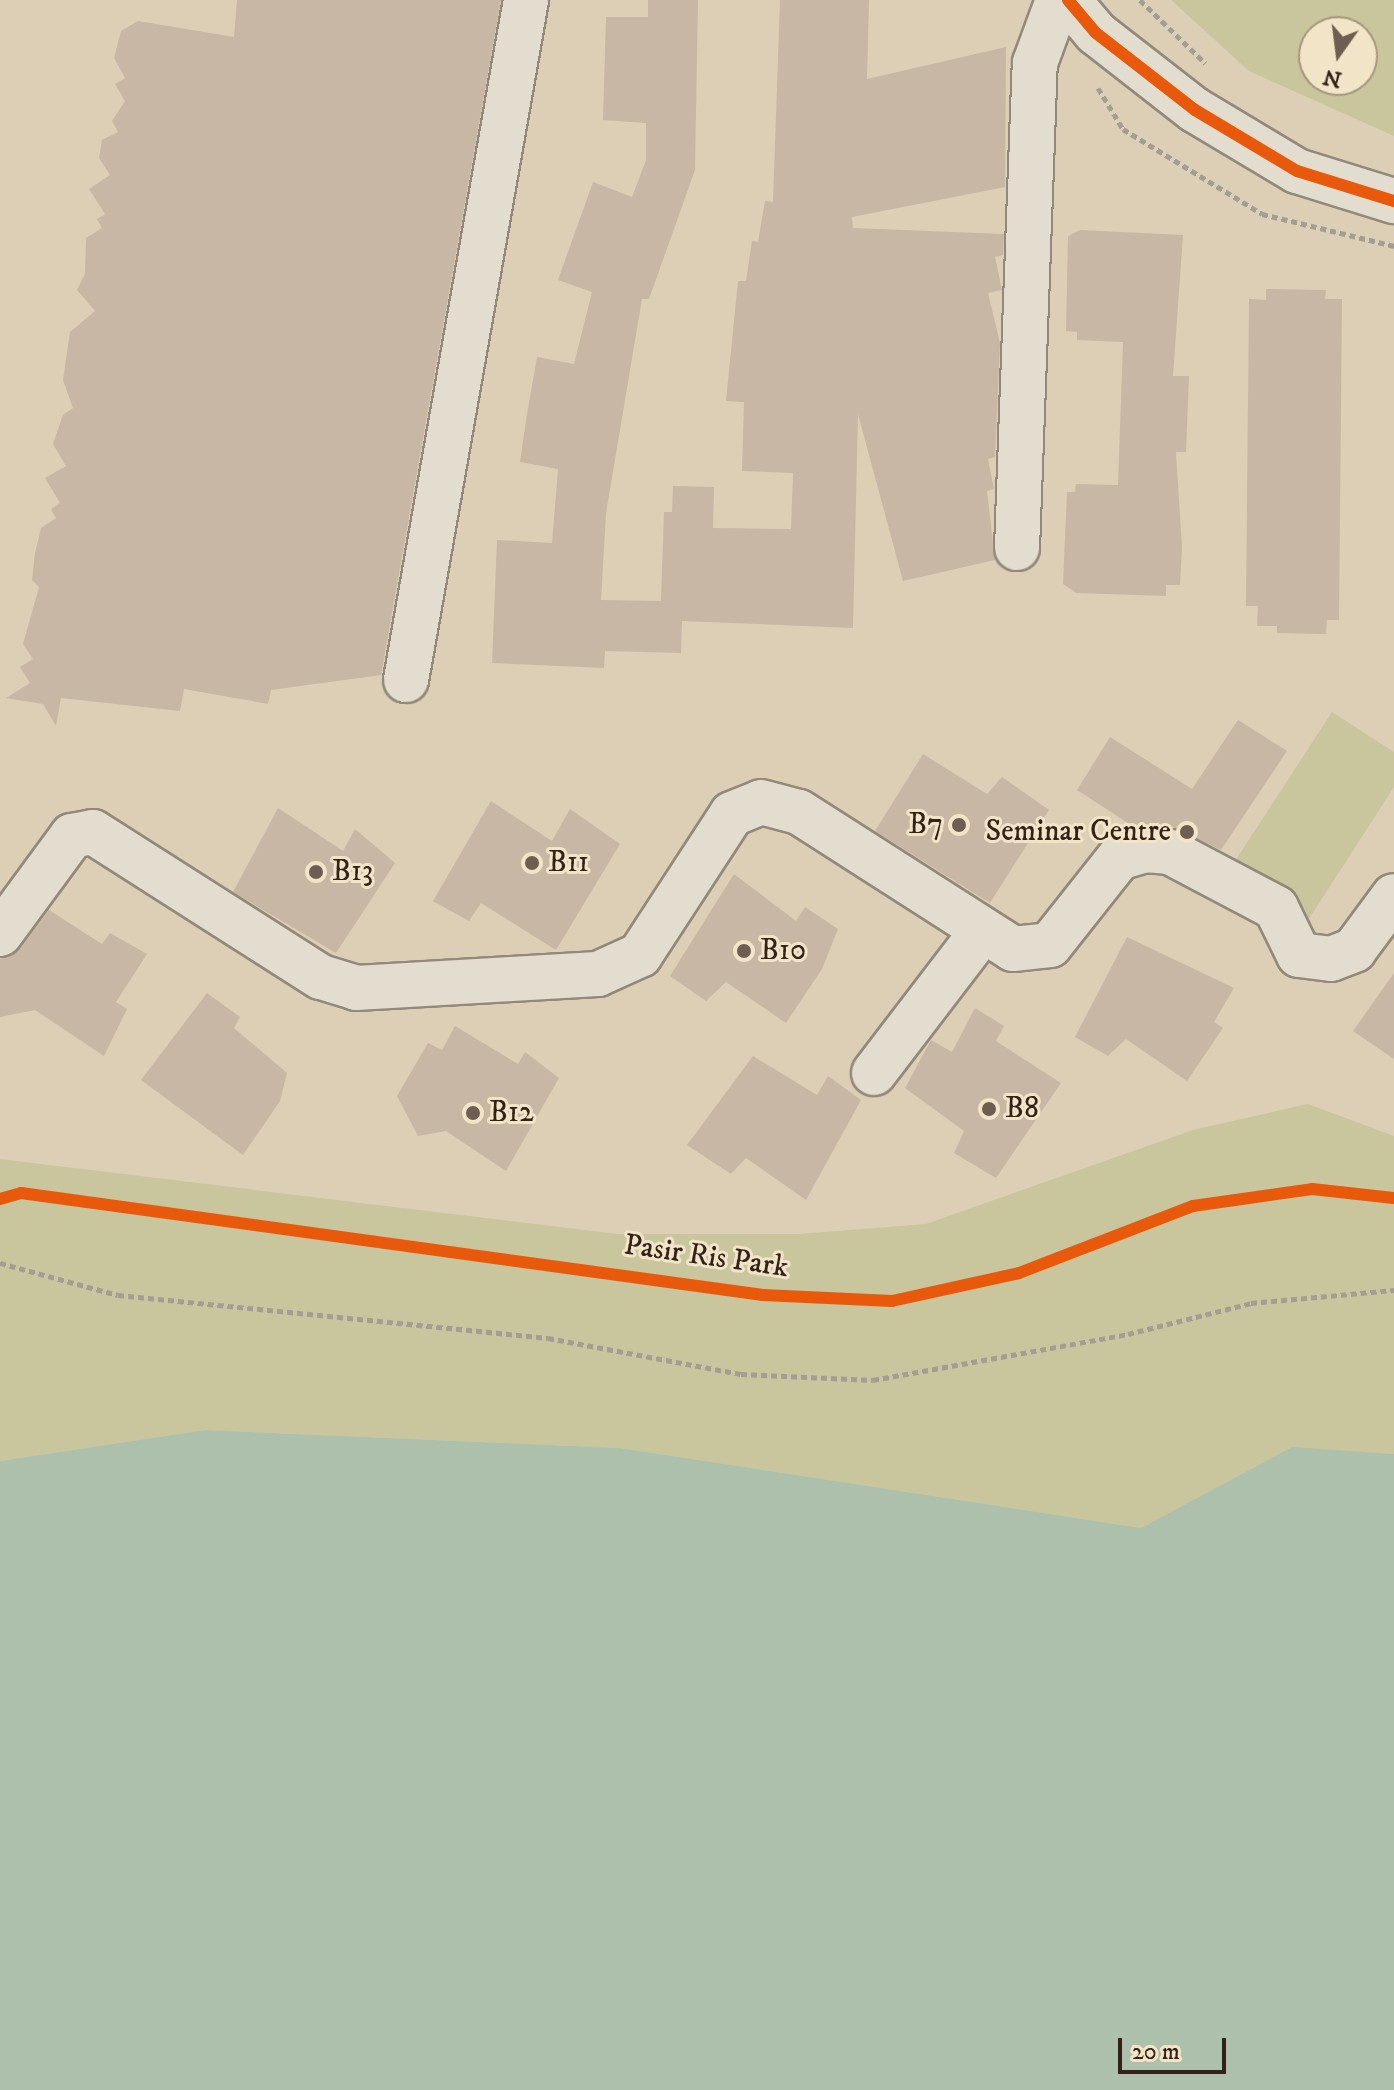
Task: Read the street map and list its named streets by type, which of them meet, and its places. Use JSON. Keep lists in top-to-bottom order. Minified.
{"streets":{"cycle path":["Pasir Ris Park"]},"places":["B7","Seminar Centre","B11","B13","B10","B8","B12"],"scale_bar":"20 m","north":"bottom"}
